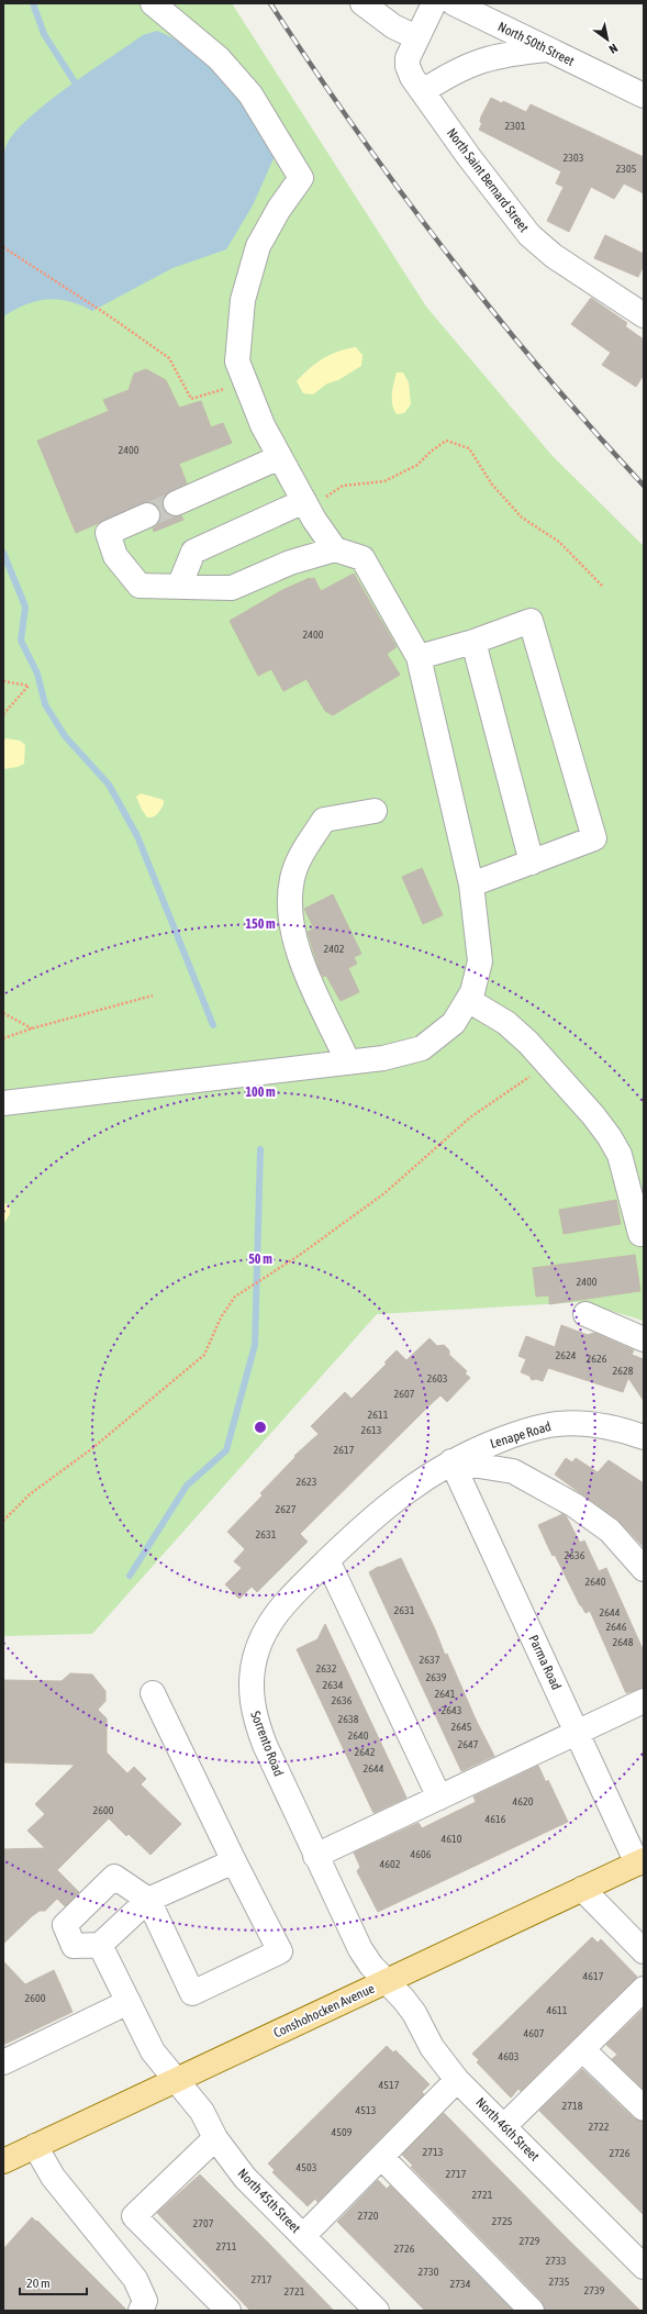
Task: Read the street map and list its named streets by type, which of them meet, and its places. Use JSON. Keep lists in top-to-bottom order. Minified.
{"streets":{"main road":["Conshohocken Avenue"],"street":["North 50th Street","North Saint Bernard Street","Lenape Road","Parma Road","Sorrento Road","North 46th Street","North 45th Street"]},"crossings":[["Lenape Road","Parma Road"],["Lenape Road","Sorrento Road"],["Parma Road","Sorrento Road"],["Parma Road","Conshohocken Avenue"],["Sorrento Road","Conshohocken Avenue"],["Sorrento Road","North 46th Street"],["Conshohocken Avenue","North 46th Street"],["Conshohocken Avenue","North 45th Street"]],"house_numbers":["2301","2303","2305","2400","2400","2402","2400","2624","2626","2628","2603","2607","2611","2613","2617","2623","2627","2631","2636","2640","2631","2644","2646","2648","2637","2632","2639","2634","2641","2636","2643","2638","2645","2640","2647","2642","2644","4620","2600","4616","4610","4606","4602","4617","2600","4611","4607","4603","4517","2718","4513","2722","4509","2713","2726","4503","2717","2721","2720","2725","2707","2729","2711","2726","2733","2730","2717","2735","2734","2739","2721"],"scale_bar":"20 m","north":"bottom right","rings":["150 m","100 m","50 m"]}
